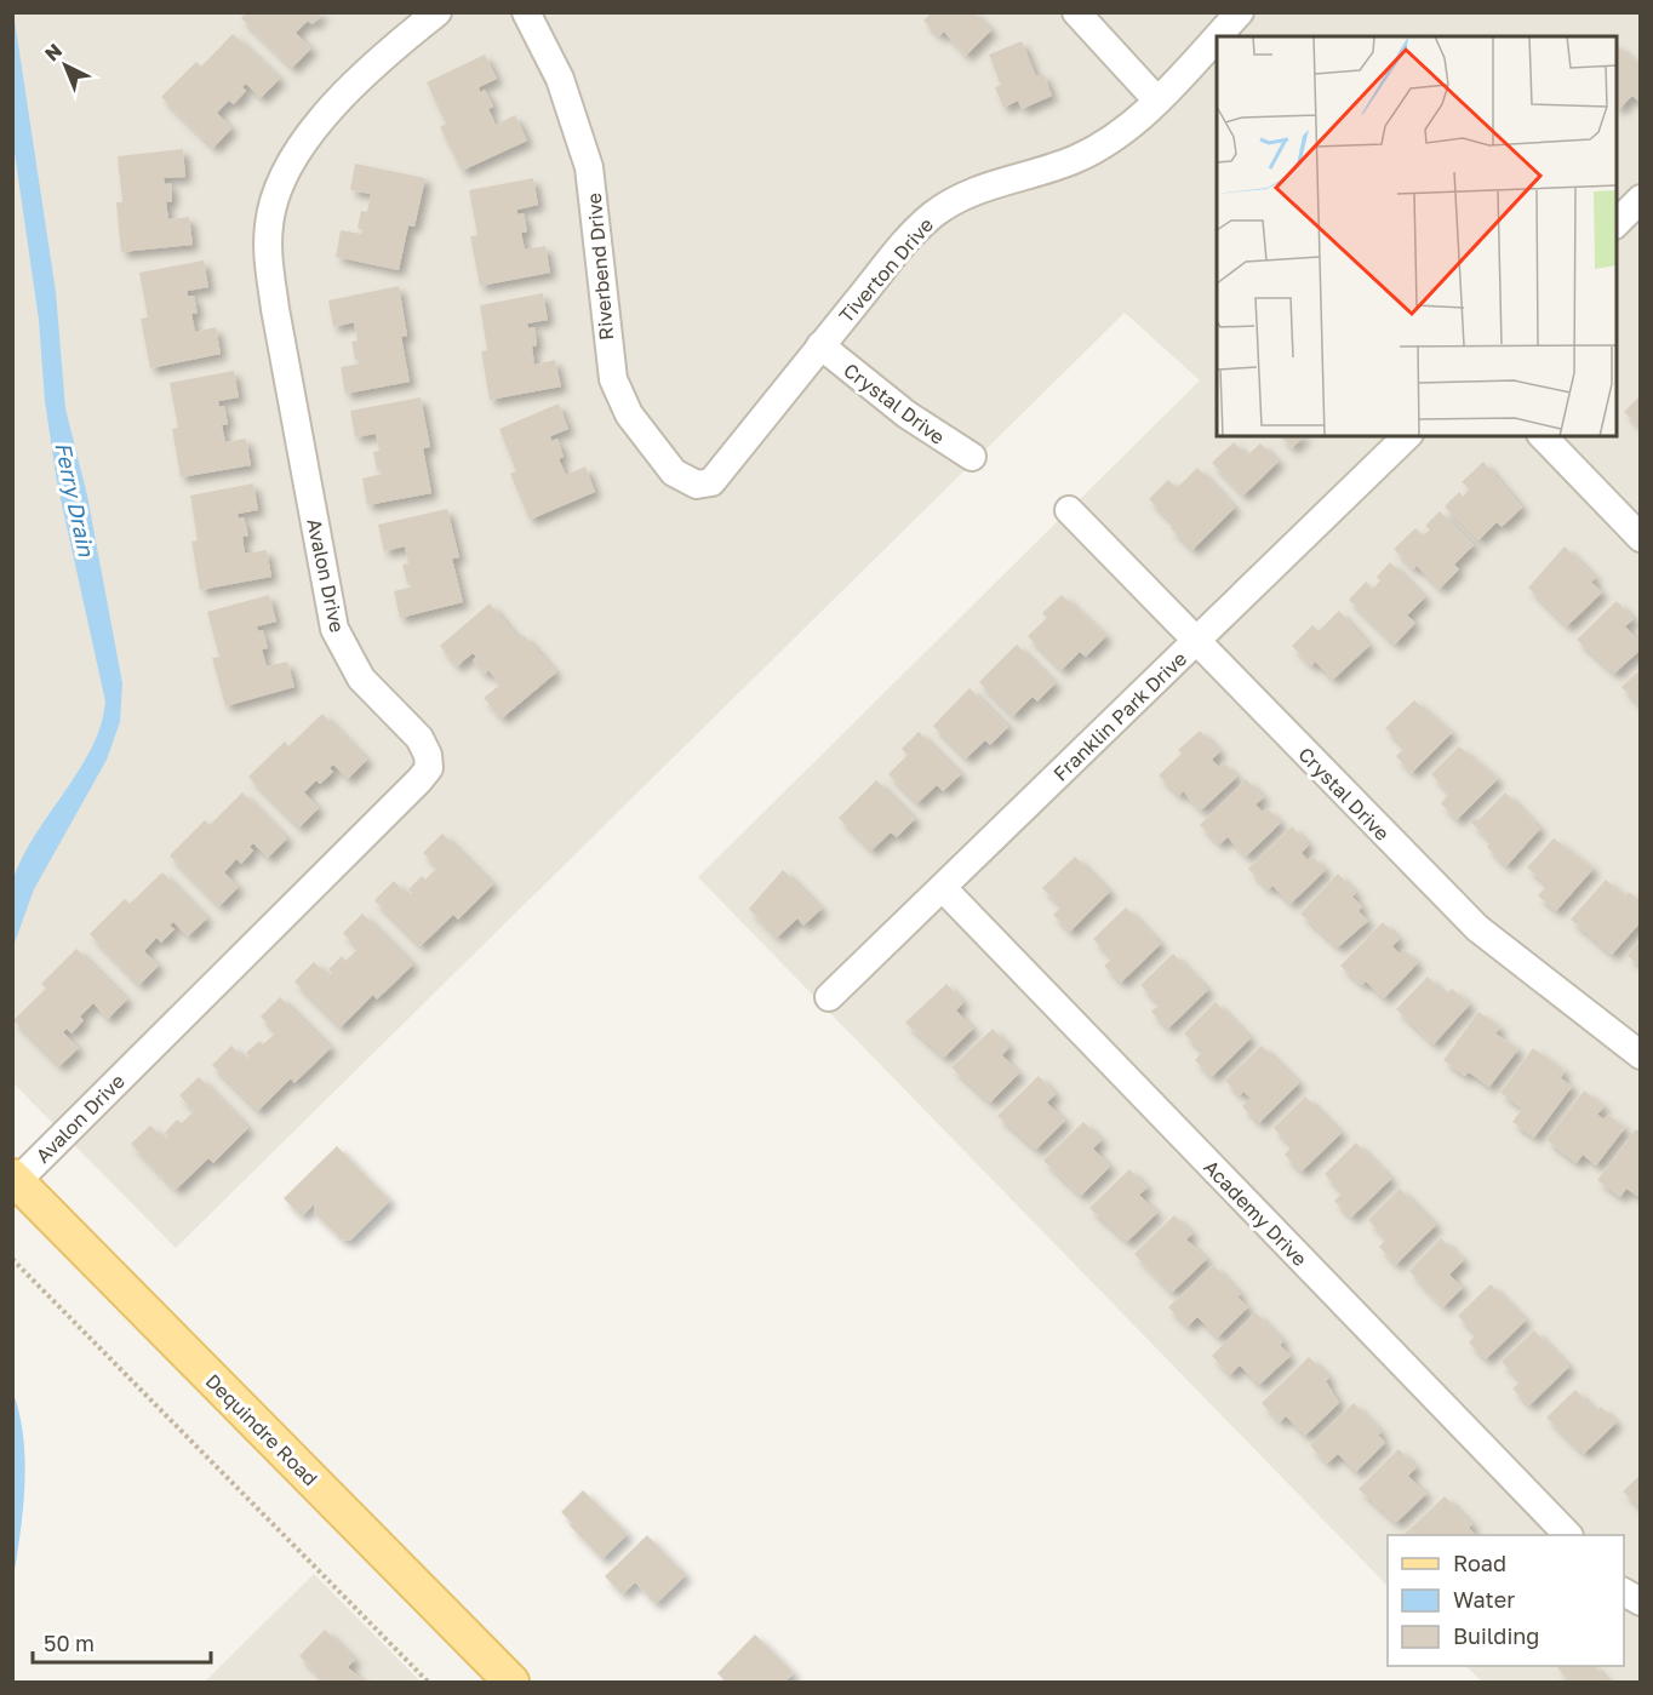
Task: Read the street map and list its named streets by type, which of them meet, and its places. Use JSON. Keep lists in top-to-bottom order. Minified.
{"streets":{"main road":["Dequindre Road"],"street":["Riverbend Drive","Tiverton Drive","Crystal Drive","Avalon Drive","Franklin Park Drive","Academy Drive"]},"crossings":[["Riverbend Drive","Tiverton Drive"],["Tiverton Drive","Crystal Drive"],["Crystal Drive","Franklin Park Drive"],["Avalon Drive","Dequindre Road"],["Franklin Park Drive","Academy Drive"]],"water":["Ferry Drain"],"legend":["Road","Water","Building"],"scale_bar":"50 m","north":"top left"}
